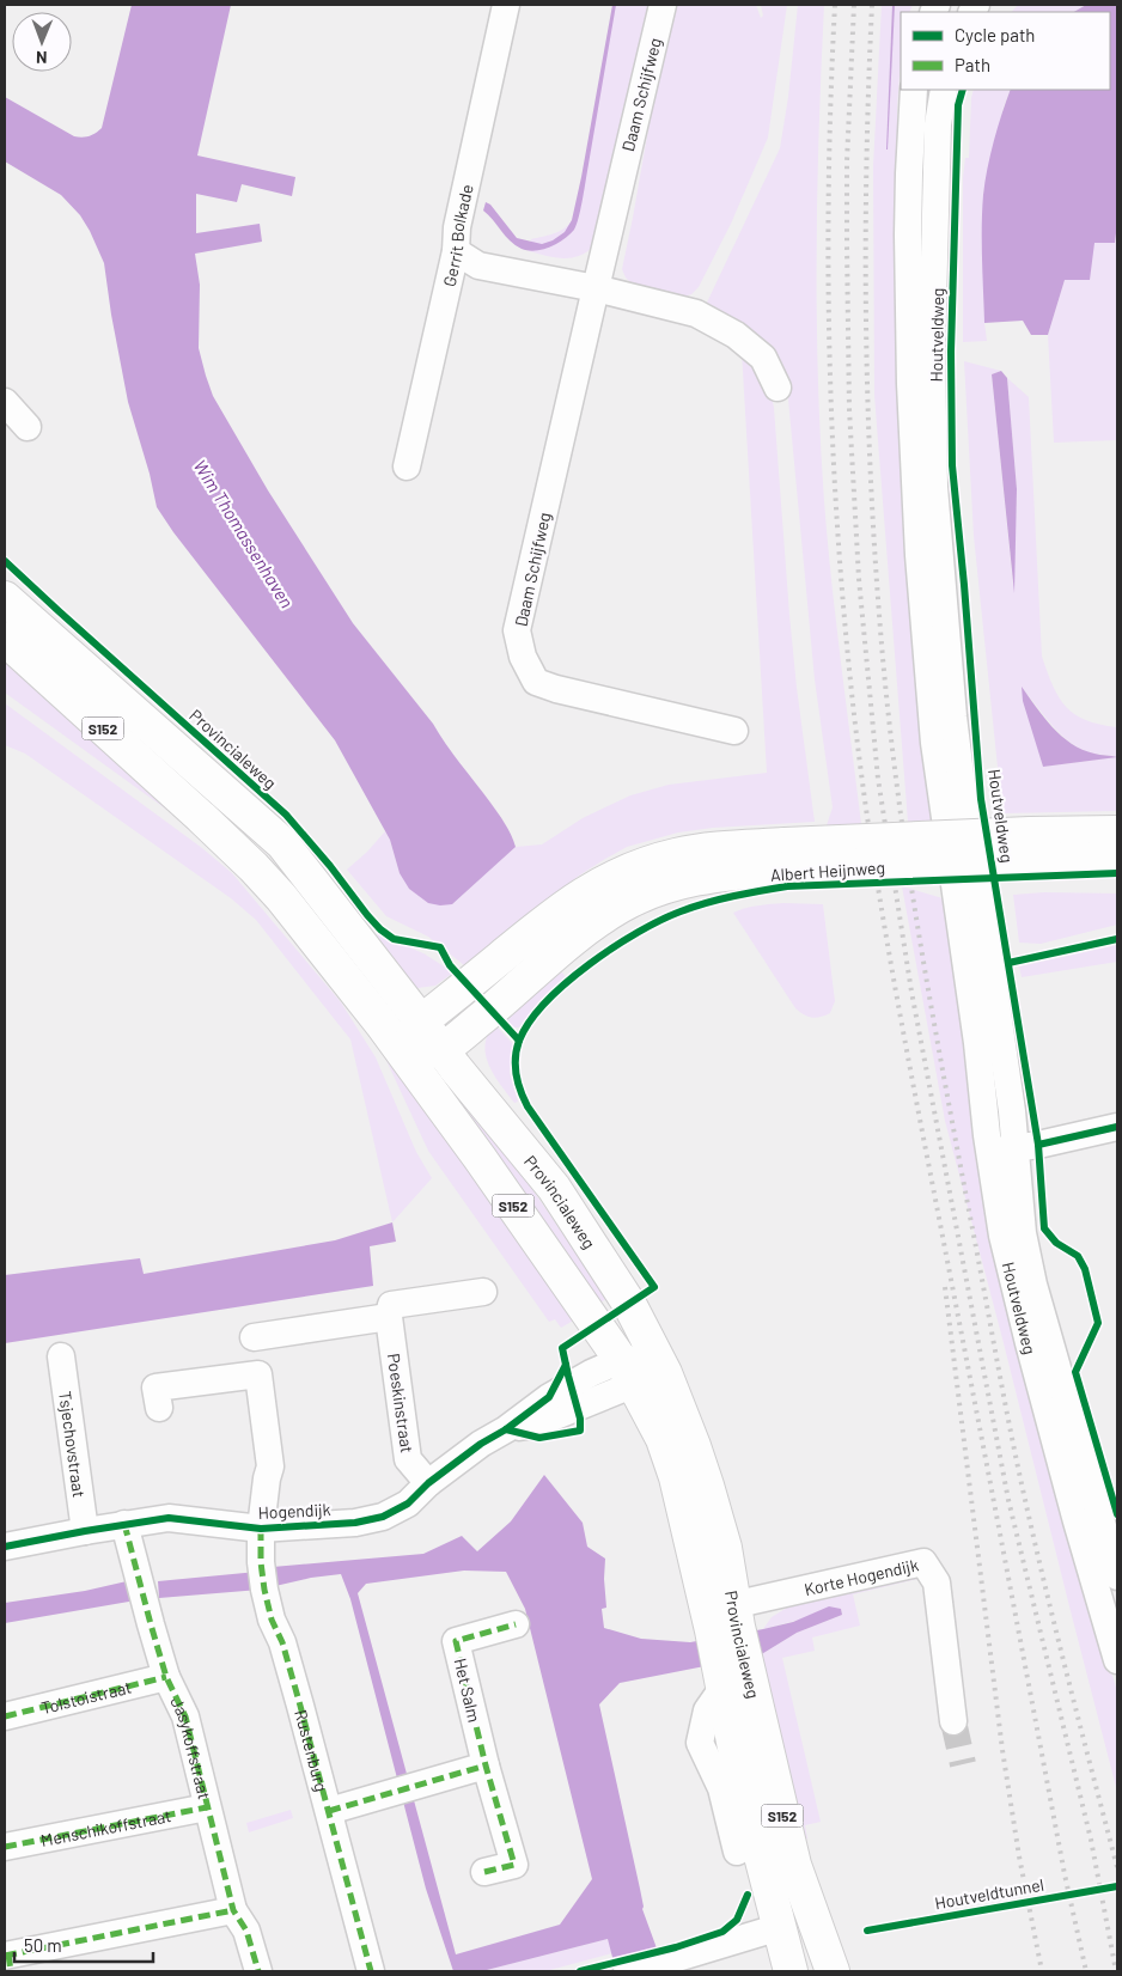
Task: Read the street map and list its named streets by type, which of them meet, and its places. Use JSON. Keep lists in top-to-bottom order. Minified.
{"streets":{"main road":["S152","Provincialeweg","Albert Heijnweg"],"street":["Daam Schijfweg","Gerrit Bolkade","Houtveldweg","Poeskinstraat","Tsjechovstraat","Hogendijk","Korte Hogendijk","Het Salm","Tolstoistraat","Jasykoffstraat","Rustenburg","Menschikoffstraat"],"cycle path":["Houtveldtunnel"]},"crossings":[["Provincialeweg","Albert Heijnweg"],["Provincialeweg","Hogendijk"],["Provincialeweg","Korte Hogendijk"],["Poeskinstraat","Hogendijk"],["Tsjechovstraat","Hogendijk"],["Hogendijk","Jasykoffstraat"],["Hogendijk","Rustenburg"],["Tolstoistraat","Jasykoffstraat"],["Jasykoffstraat","Menschikoffstraat"]],"water":["Wim Thomassenhaven"],"legend":["Cycle path","Path"],"scale_bar":"50 m","north":"bottom"}
